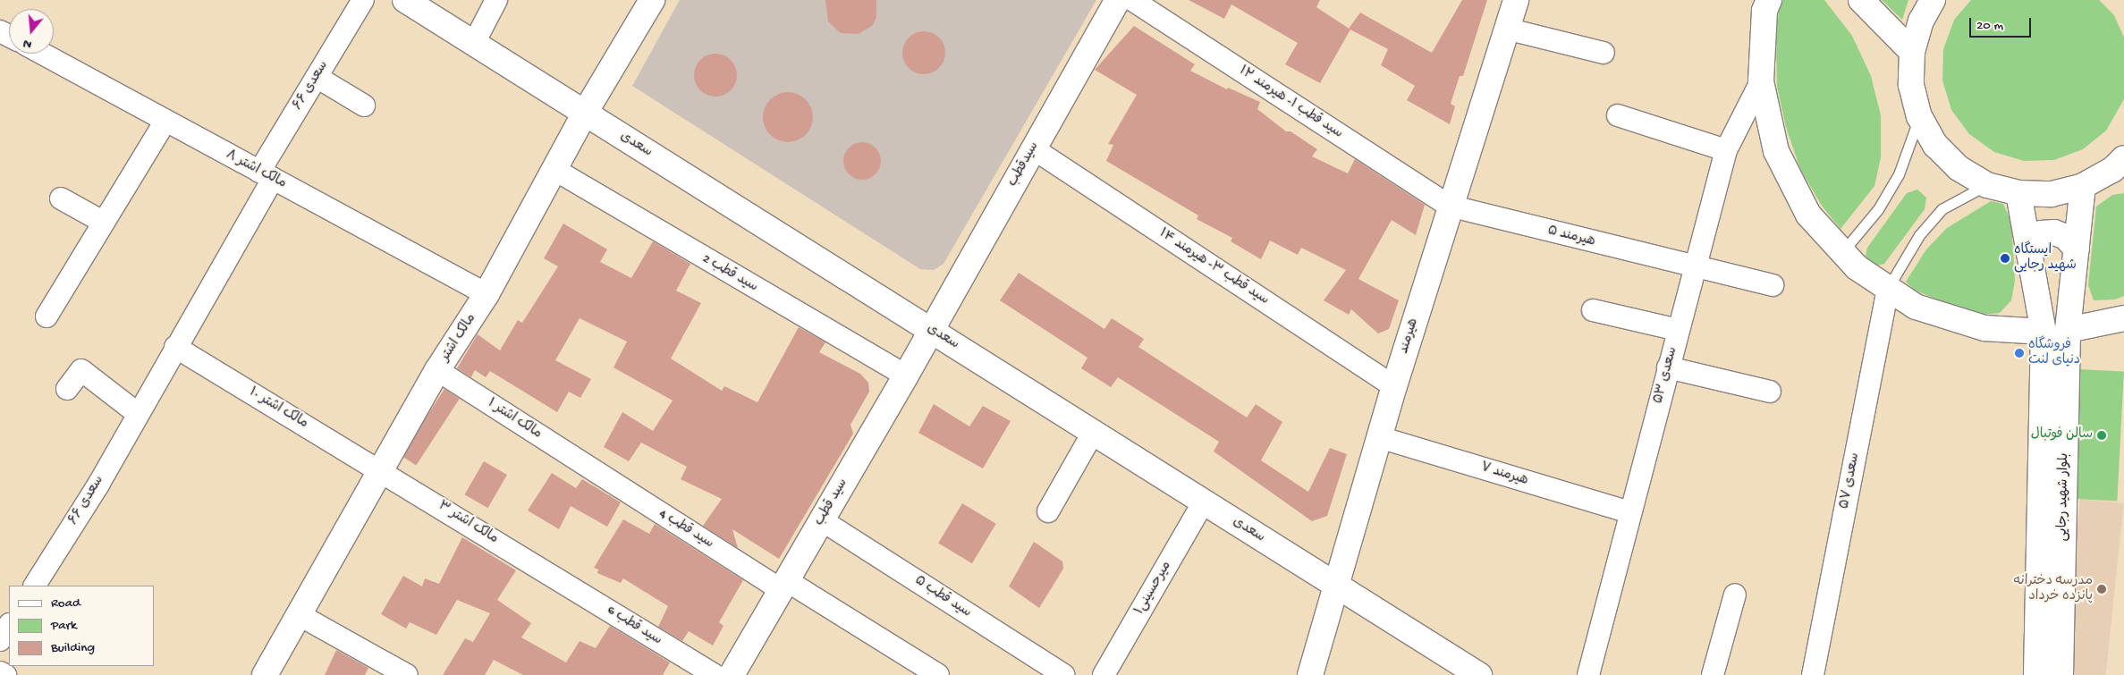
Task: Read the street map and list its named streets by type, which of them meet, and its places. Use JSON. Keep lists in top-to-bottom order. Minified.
{"streets":{"main road":["سعدی","سیدقطب","هیرمند","مالک اشتر","بلوار شهید رجایی","سید قطب"],"street":["سعدی ۶۶","سید قطب ۱- هیرمند ۱۲","مالک اشتر ۸","هیرمند ۵","سید قطب ۳- هیرمند ۱۴","سید قطب 2","سعدی ۵۳","مالک اشتر ۱۰","مالک اشتر ۱","هیرمند ۷","سعدی ۵۷","مالک اشتر ۳","سید قطب 4","میرحسینی۱","سید قطب ۵","سید قطب 6"]},"crossings":[["سعدی ۶۶","مالک اشتر ۸"],["سعدی ۶۶","مالک اشتر ۱۰"],["سید قطب ۱- هیرمند ۱۲","هیرمند ۵"],["سید قطب ۱- هیرمند ۱۲","هیرمند"],["سعدی","سیدقطب"],["سعدی","هیرمند"],["سعدی","مالک اشتر"],["سعدی","سید قطب"],["سعدی","میرحسینی۱"],["سیدقطب","سید قطب ۳- هیرمند ۱۴"],["سیدقطب","سید قطب"],["مالک اشتر ۸","مالک اشتر"],["هیرمند ۵","هیرمند"],["هیرمند ۵","سعدی ۵۳"],["سید قطب ۳- هیرمند ۱۴","هیرمند"],["سید قطب 2","مالک اشتر"],["سید قطب 2","سید قطب"],["هیرمند","هیرمند ۷"],["مالک اشتر","مالک اشتر ۱۰"],["مالک اشتر","مالک اشتر ۱"],["مالک اشتر","مالک اشتر ۳"],["سعدی ۵۳","هیرمند ۷"],["مالک اشتر ۱۰","مالک اشتر ۳"],["مالک اشتر ۱","سید قطب 4"],["سید قطب","سید قطب 4"],["سید قطب","سید قطب ۵"],["مالک اشتر ۳","سید قطب 6"]],"places":["ایستگاه شهید رجایی","فروشگاه دنیای لنت","سالن فوتبال","مدرسه دخترانه پانزده خرداد"],"legend":["Road","Park","Building"],"scale_bar":"20 m","north":"bottom"}
